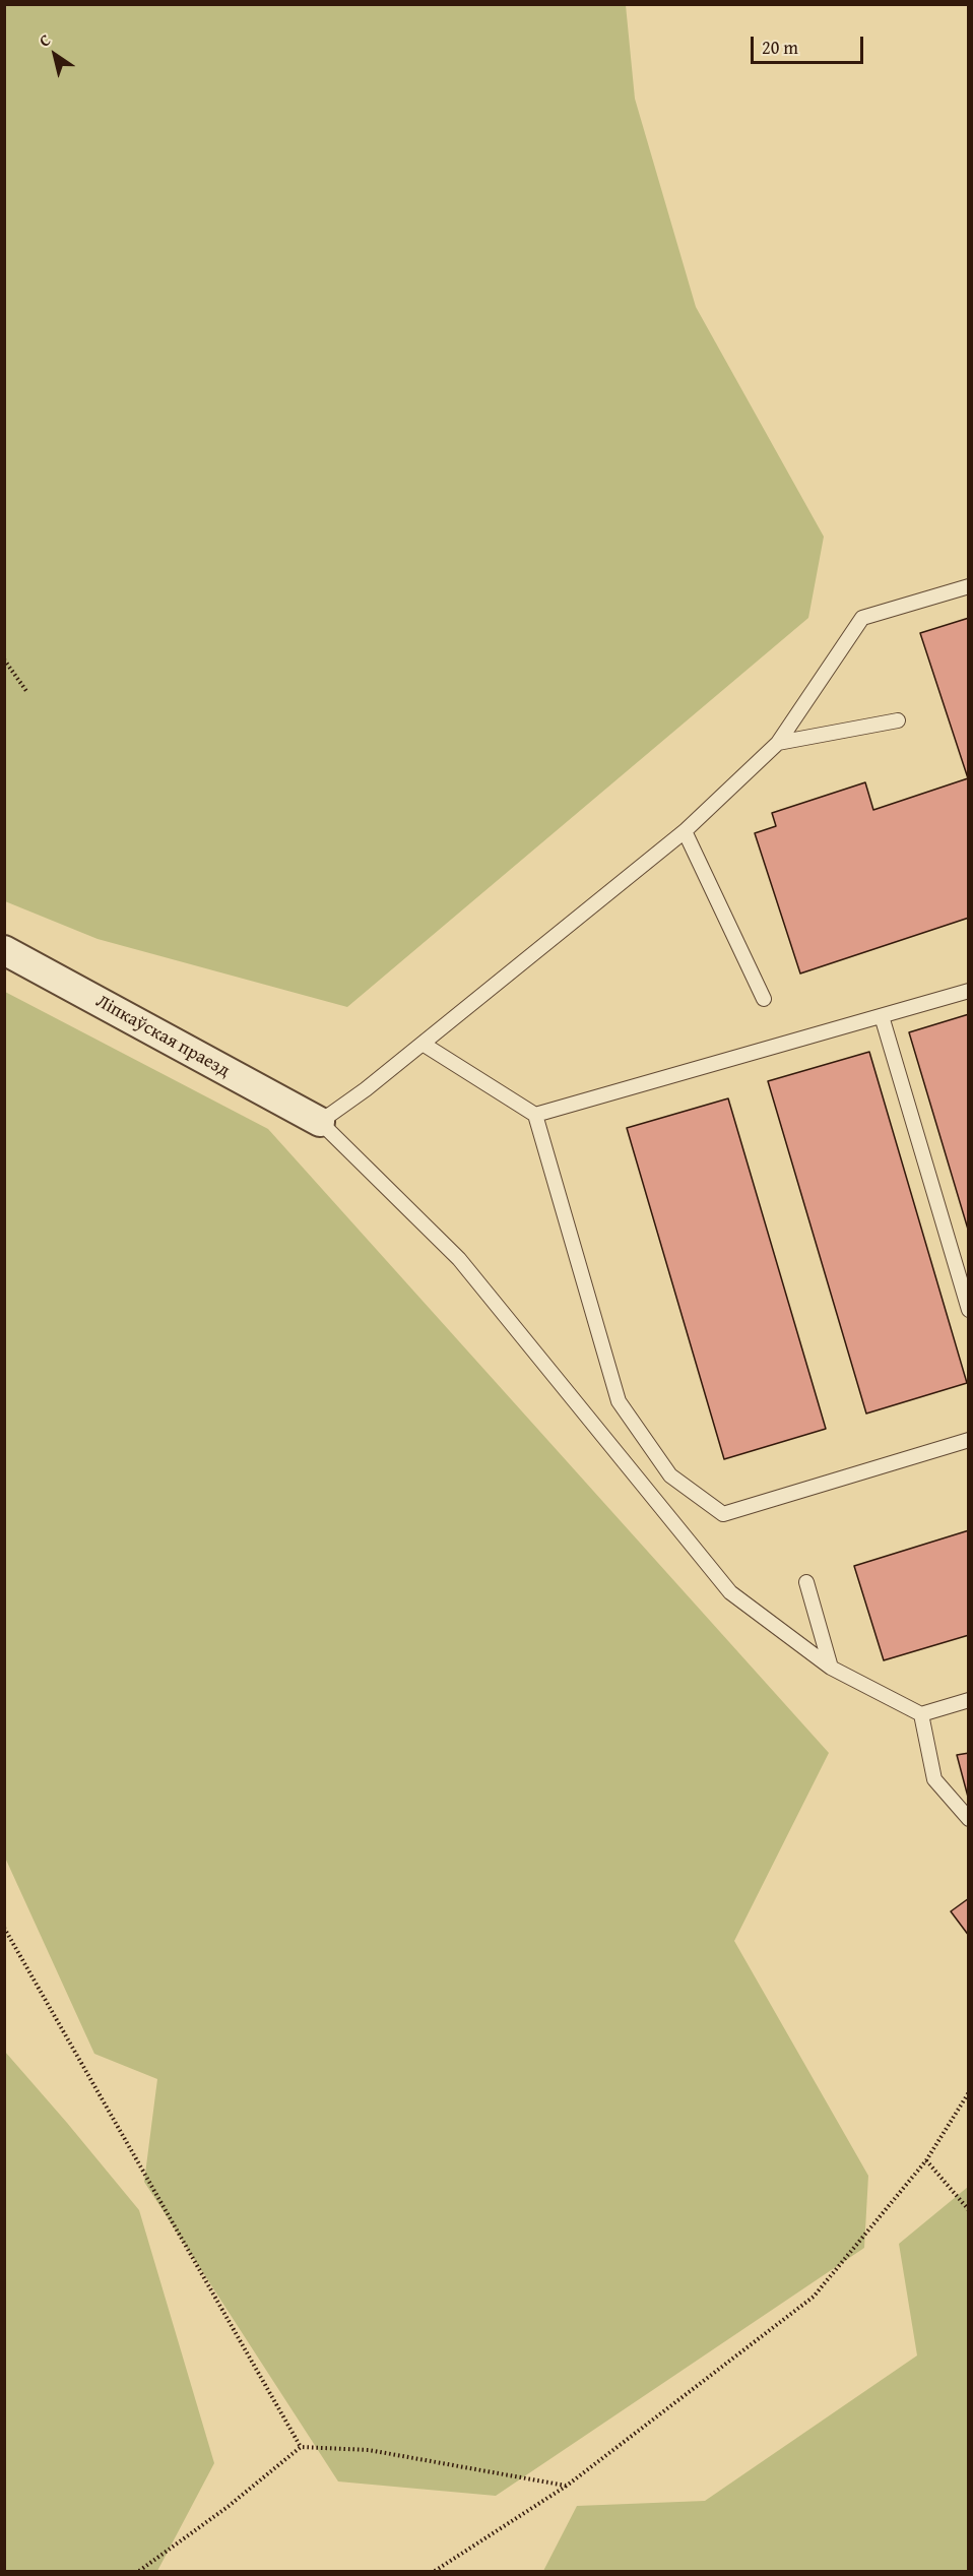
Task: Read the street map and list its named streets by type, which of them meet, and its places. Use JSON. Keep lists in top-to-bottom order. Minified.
{"streets":{"street":["Ліпкаўская праезд"]},"scale_bar":"20 m","north":"top left"}
